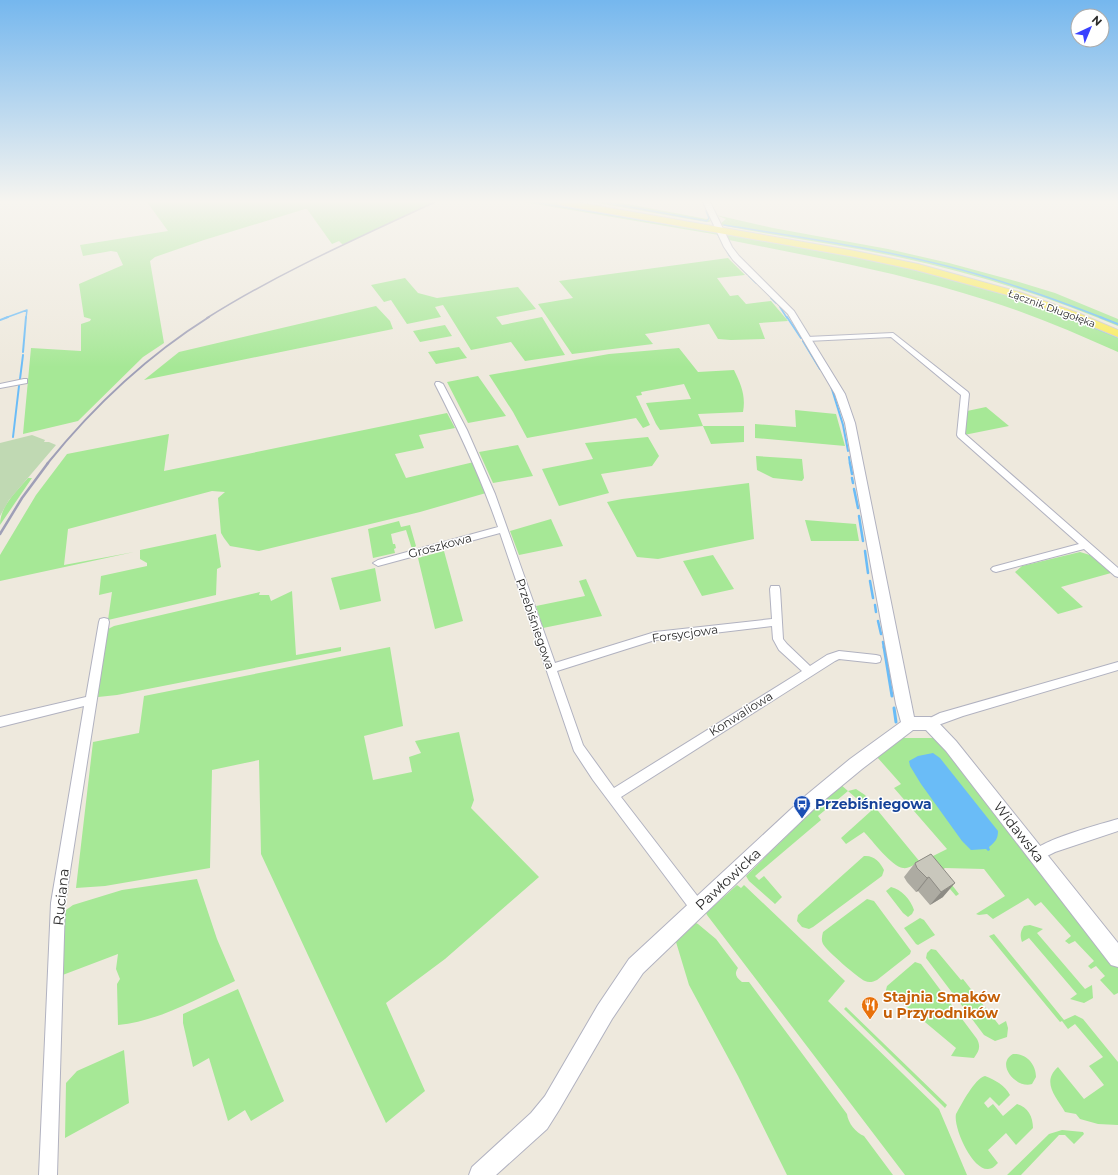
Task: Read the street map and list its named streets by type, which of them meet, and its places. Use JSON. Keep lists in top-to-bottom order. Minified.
{"streets":{"main road":["Łącznik Długołęka"],"street":["Groszkowa","Przebiśniegowa","Forsycjowa","Konwaliowa","Widawska","Pawłowicka","Ruciana"]},"crossings":[["Groszkowa","Przebiśniegowa"],["Przebiśniegowa","Forsycjowa"],["Przebiśniegowa","Konwaliowa"],["Przebiśniegowa","Pawłowicka"]],"places":{"bus stop":["Przebiśniegowa"],"restaurant":["Stajnia Smaków u Przyrodników"]},"north":"top right"}
